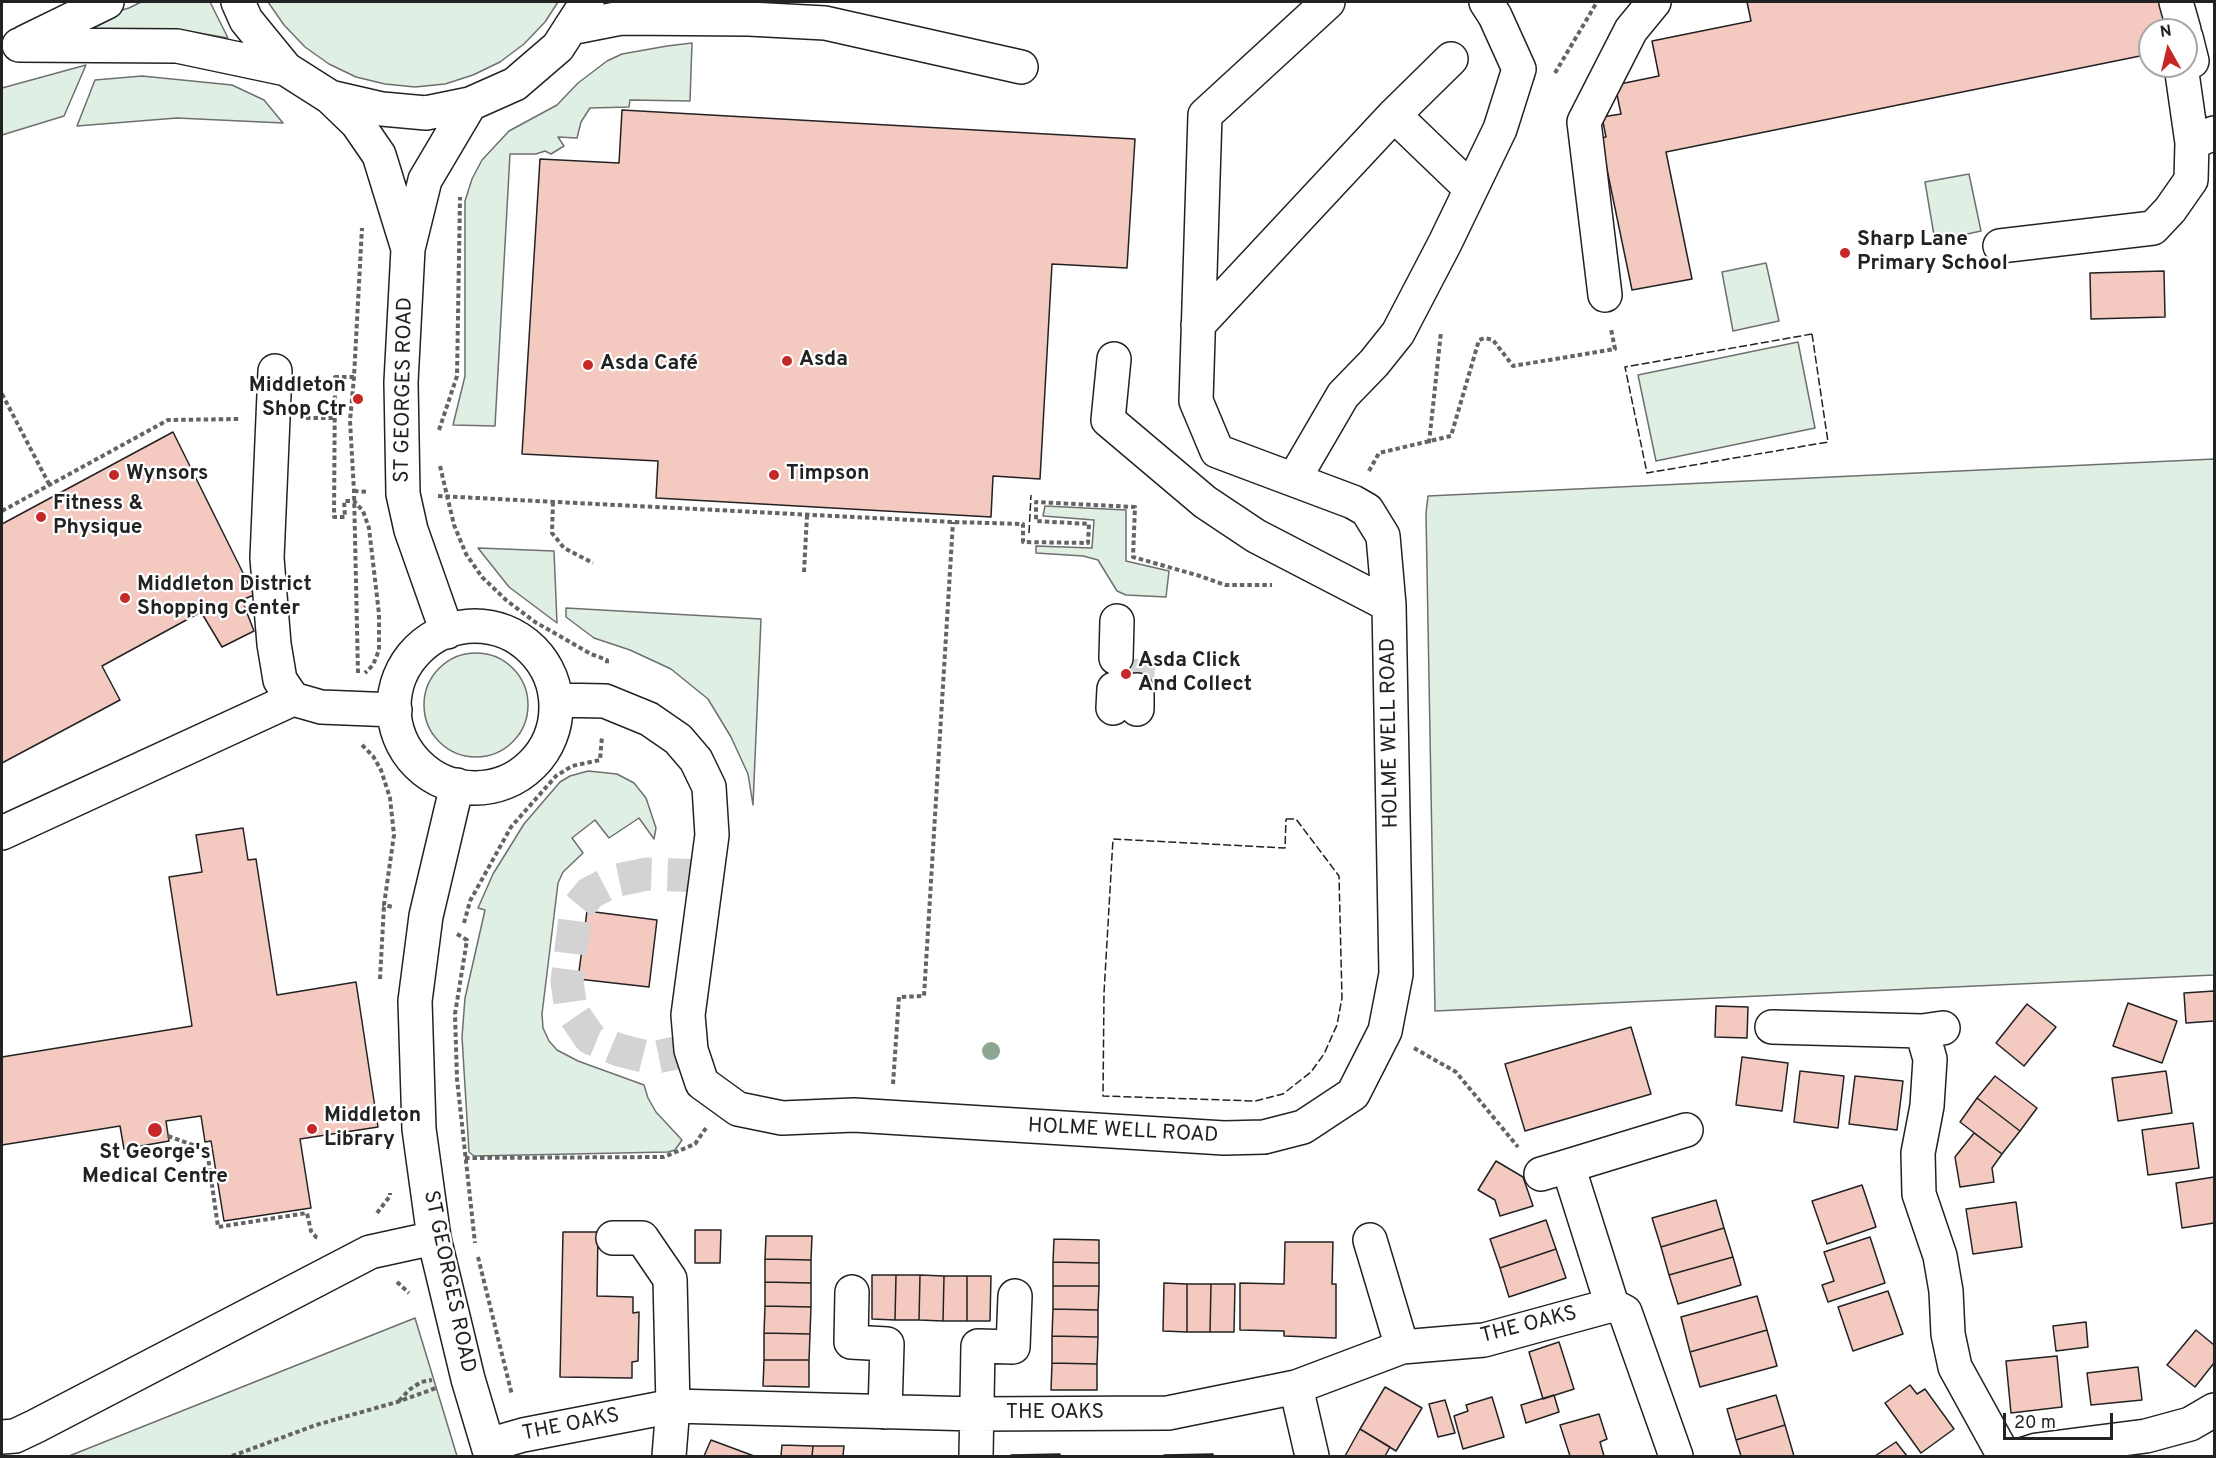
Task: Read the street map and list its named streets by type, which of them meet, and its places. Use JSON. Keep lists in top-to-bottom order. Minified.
{"streets":{"street":["ST GEORGES ROAD","HOLME WELL ROAD","THE OAKS"]},"crossings":[["ST GEORGES ROAD","HOLME WELL ROAD"],["ST GEORGES ROAD","THE OAKS"]],"places":["Sharp Lane Primary School","Asda","Asda Café","Middleton Shop Ctr","Wynsors","Timpson","Fitness & Physique","Middleton District Shopping Center","Asda Click And Collect","Middleton Library","St George's Medical Centre"],"scale_bar":"20 m","north":"top"}
